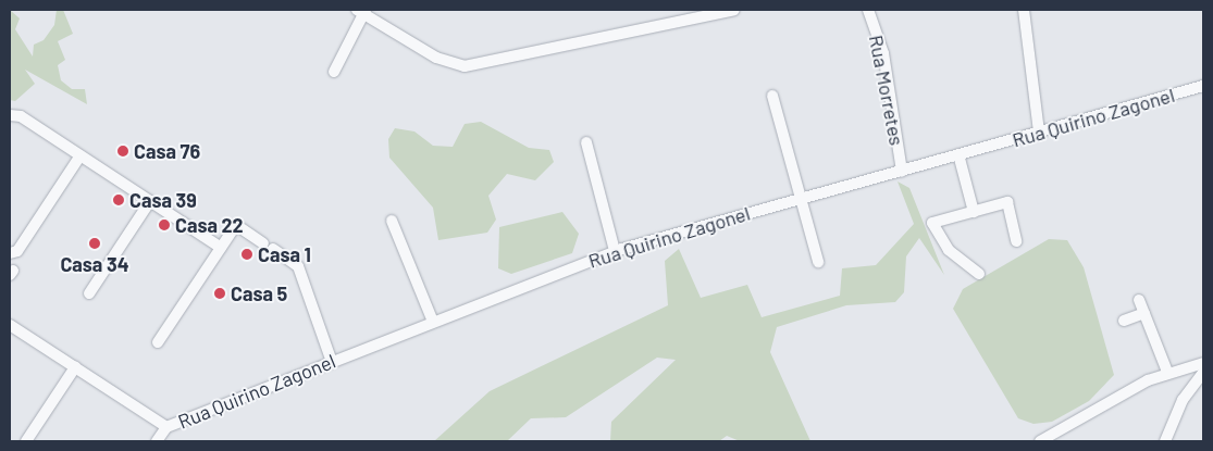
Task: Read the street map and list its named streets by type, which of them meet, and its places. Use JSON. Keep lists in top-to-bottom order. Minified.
{"streets":{"street":["Rua Morretes","Rua Quirino Zagonel"]},"crossings":[["Rua Morretes","Rua Quirino Zagonel"]],"places":["Casa 76","Casa 39","Casa 22","Casa 34","Casa 1","Casa 5"]}
